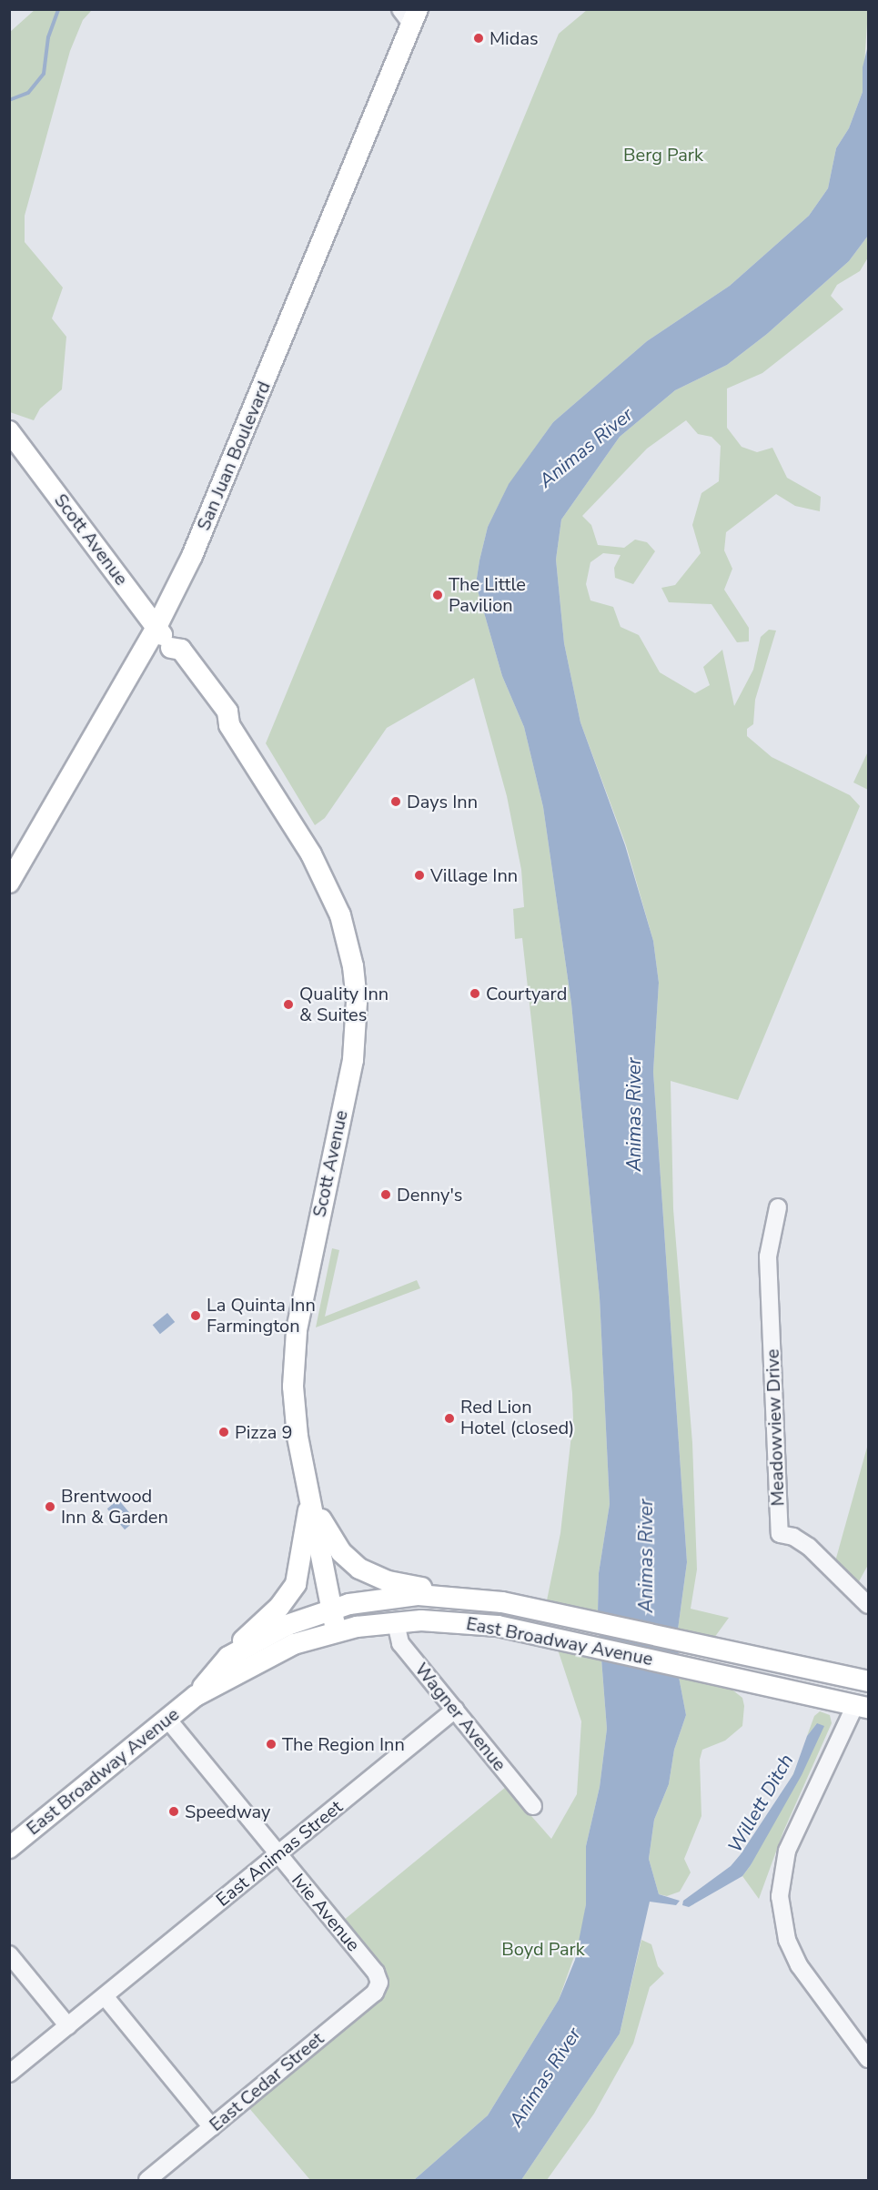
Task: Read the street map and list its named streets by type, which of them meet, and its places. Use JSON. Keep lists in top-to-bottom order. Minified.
{"streets":{"main road":["San Juan Boulevard","Scott Avenue","East Broadway Avenue"],"street":["Meadowview Drive","Wagner Avenue","East Animas Street","Ivie Avenue","East Cedar Street"]},"crossings":[["San Juan Boulevard","Scott Avenue"],["Scott Avenue","East Broadway Avenue"],["East Broadway Avenue","Wagner Avenue"],["East Broadway Avenue","Ivie Avenue"],["Wagner Avenue","East Animas Street"],["East Animas Street","Ivie Avenue"],["Ivie Avenue","East Cedar Street"]],"water":["Animas River","Willett Ditch"],"parks":["Berg Park","Boyd Park"],"places":["Midas","The Little Pavilion","Days Inn","Village Inn","Courtyard","Quality Inn & Suites","Denny's","La Quinta Inn Farmington","Red Lion Hotel (closed)","Pizza 9","Brentwood Inn & Garden","The Region Inn","Speedway"]}
